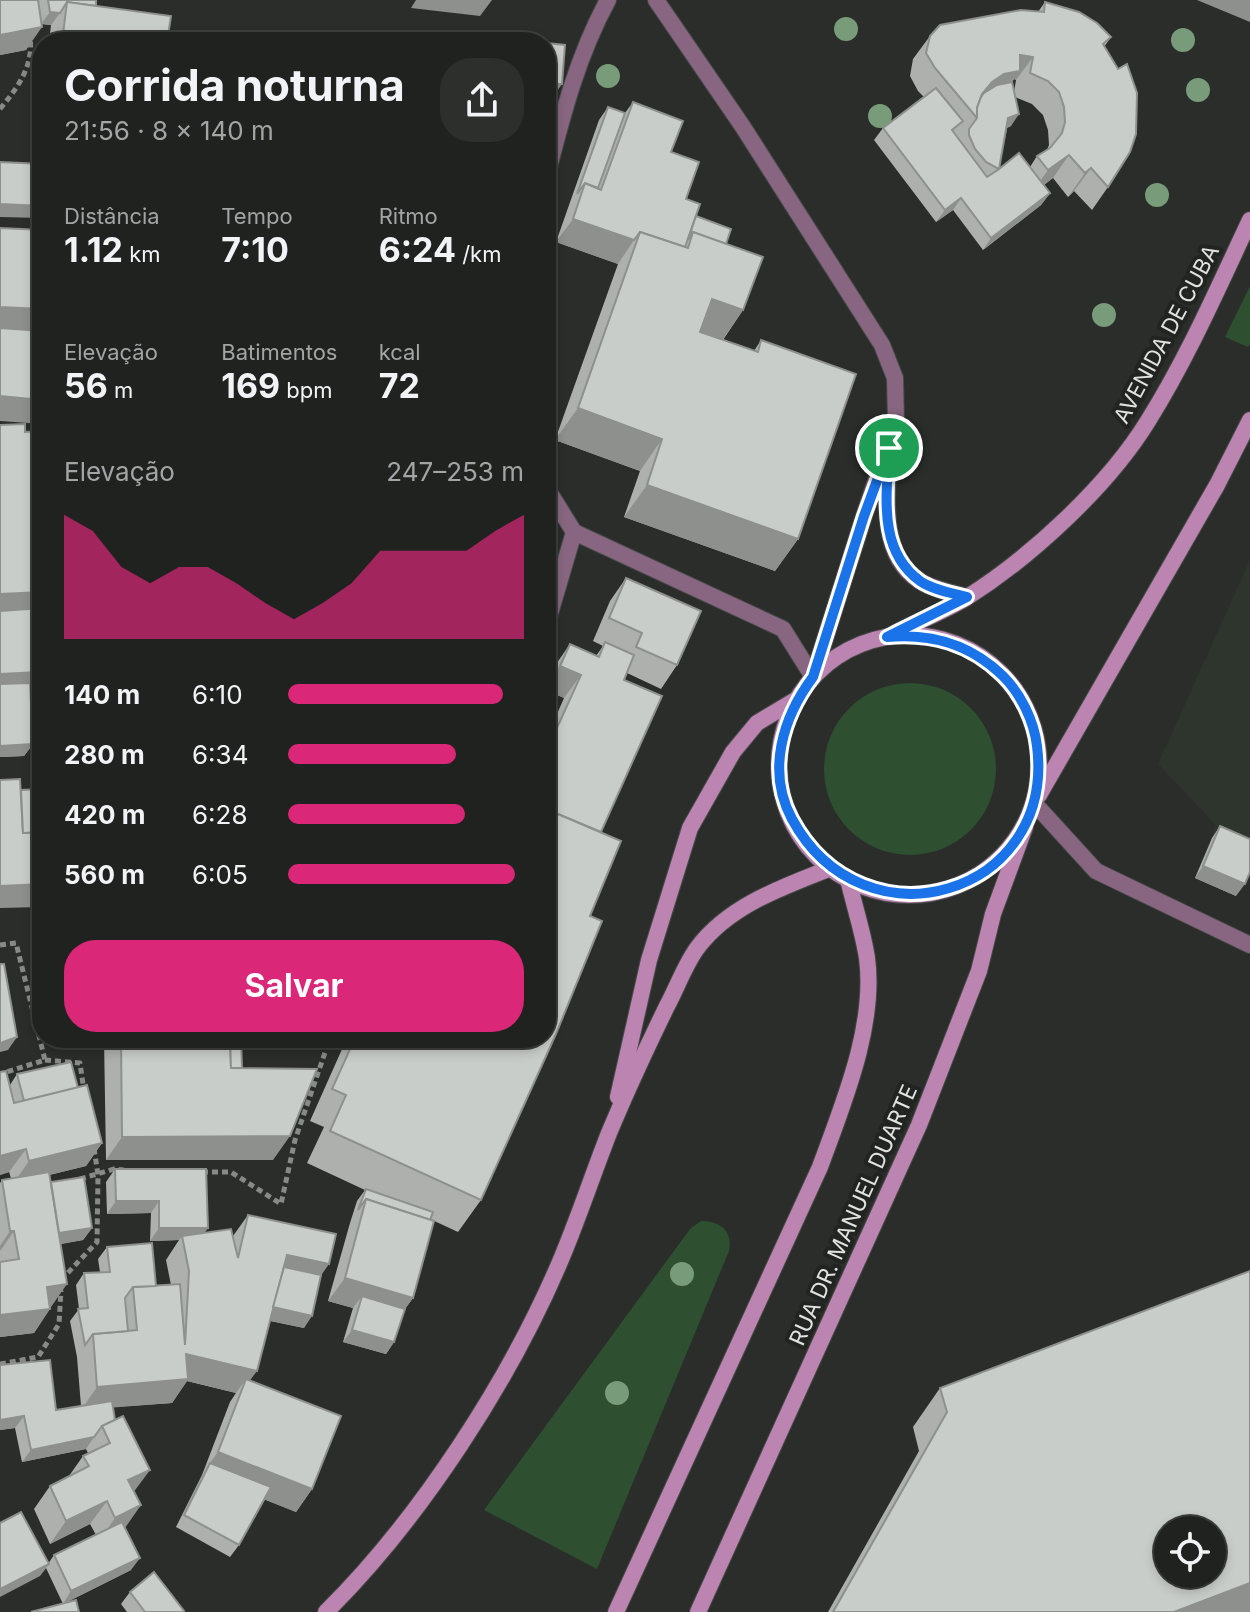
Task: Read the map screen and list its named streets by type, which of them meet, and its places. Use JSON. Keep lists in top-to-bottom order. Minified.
{"streets":{"street":["AVENIDA DE CUBA","RUA DR. MANUEL DUARTE"]},"crossings":[["AVENIDA DE CUBA","RUA DR. MANUEL DUARTE"]],"page":{"heading":["Corrida noturna","21:56 · 8 × 140 m"],"stats":[["Distância","1.12 km"],["Tempo","7:10"],["Ritmo","6:24 /km"],["Elevação","56 m"],["Batimentos","169 bpm"],["kcal","72"]],"chart":["Elevação","247–253 m"],"list":[{"name":"140 m","note":"6:10"},{"name":"280 m","note":"6:34"},{"name":"420 m","note":"6:28"},{"name":"560 m","note":"6:05"}],"buttons":"Salvar"}}
